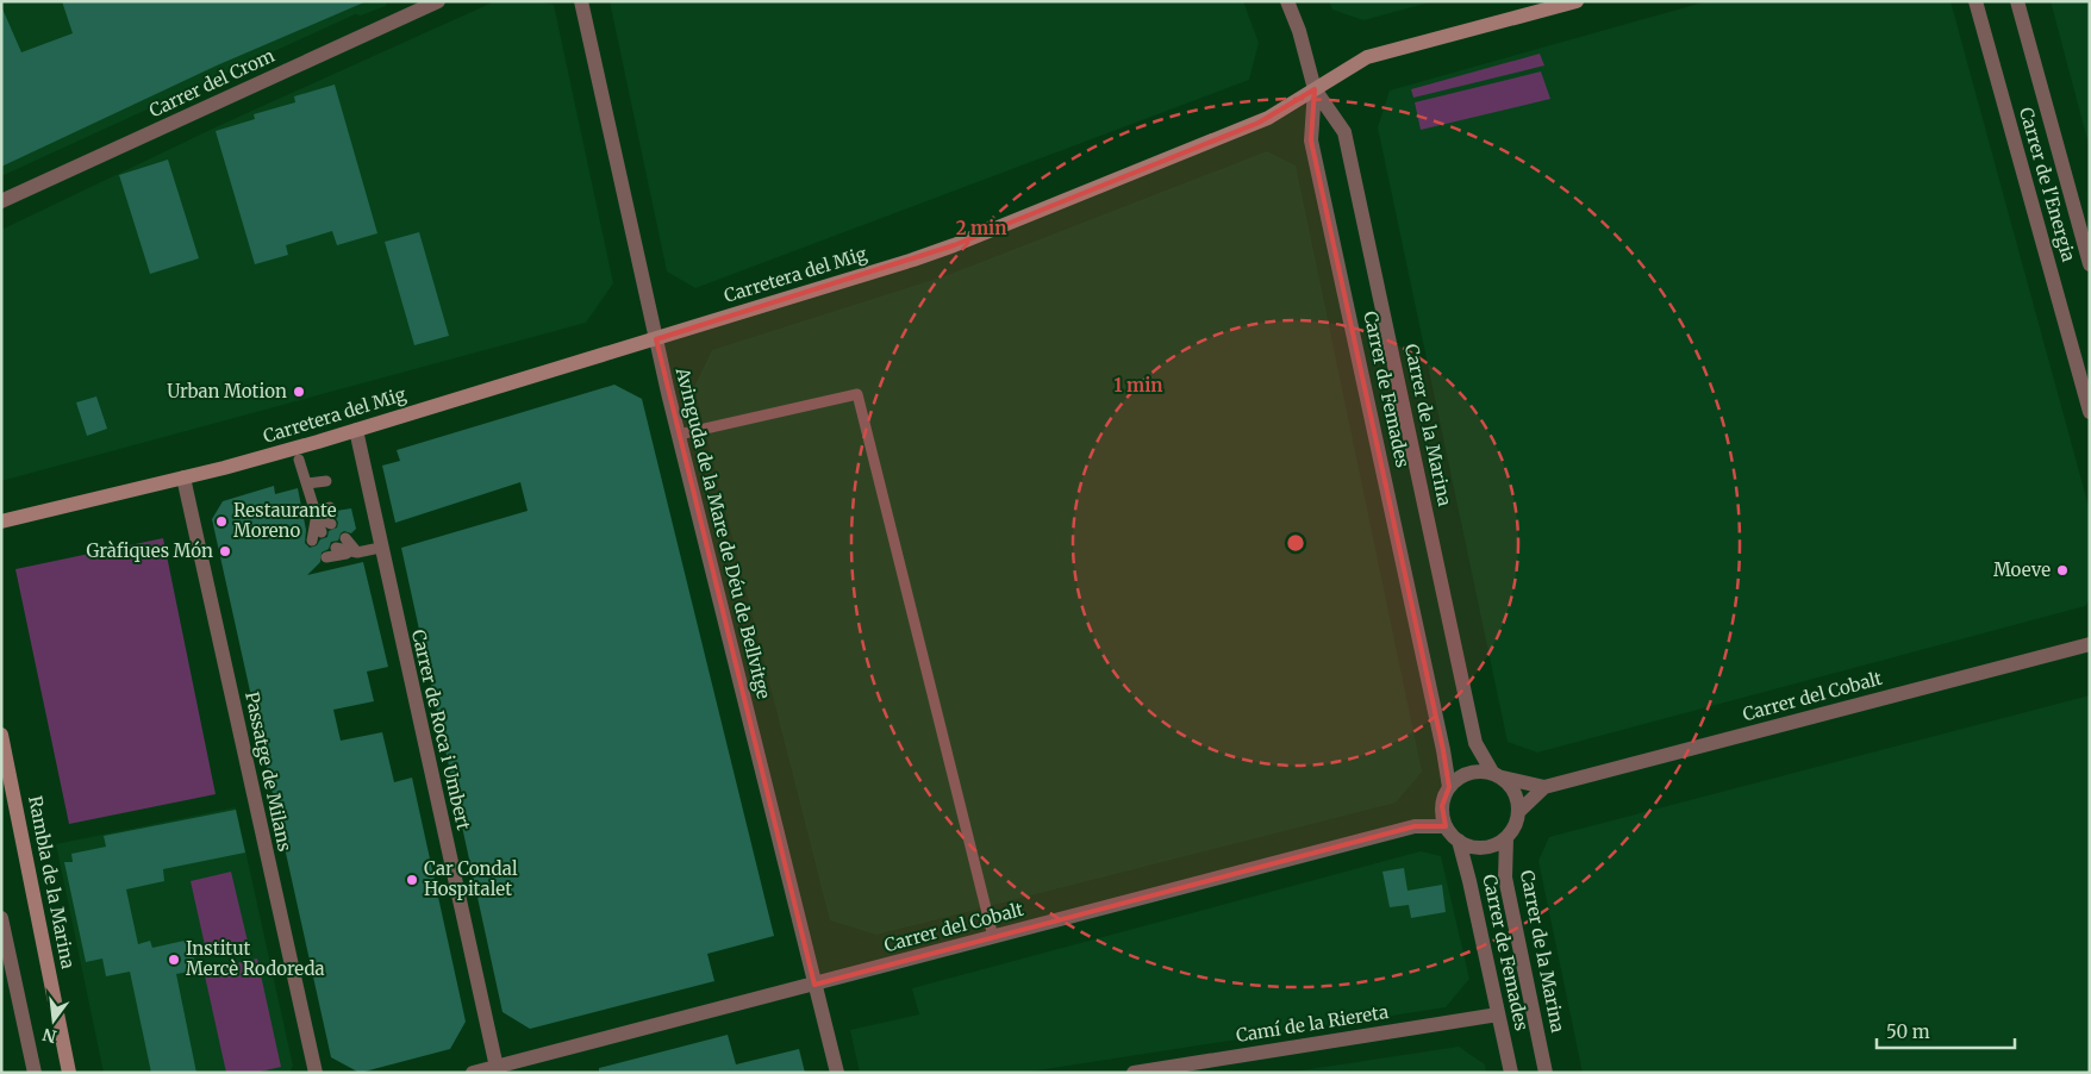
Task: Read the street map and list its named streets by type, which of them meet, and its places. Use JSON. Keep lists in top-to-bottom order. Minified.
{"streets":{"street":["Carrer del Crom","Carrer de l'Energia","Carretera del Mig","Carrer de Femades","Carrer de la Marina","Avinguda de la Mare de Déu de Bellvitge","Carrer del Cobalt","Carrer de Roca i Umbert","Passatge de Milans","Rambla de la Marina","Camí de la Riereta"]},"crossings":[["Carretera del Mig","Carrer de Femades"],["Carretera del Mig","Carrer de la Marina"],["Carretera del Mig","Avinguda de la Mare de Déu de Bellvitge"],["Carretera del Mig","Carrer de Roca i Umbert"],["Carretera del Mig","Passatge de Milans"],["Carrer de Femades","Carrer de la Marina"],["Carrer de Femades","Carrer del Cobalt"],["Carrer de Femades","Camí de la Riereta"],["Carrer de la Marina","Carrer del Cobalt"],["Avinguda de la Mare de Déu de Bellvitge","Carrer del Cobalt"],["Carrer del Cobalt","Carrer de Roca i Umbert"]],"places":["Urban Motion","Restaurante Moreno","Gràfiques Món","Moeve","Car Condal Hospitalet","Institut Mercè Rodoreda"],"scale_bar":"50 m","north":"bottom","rings":["2 min","1 min"]}
